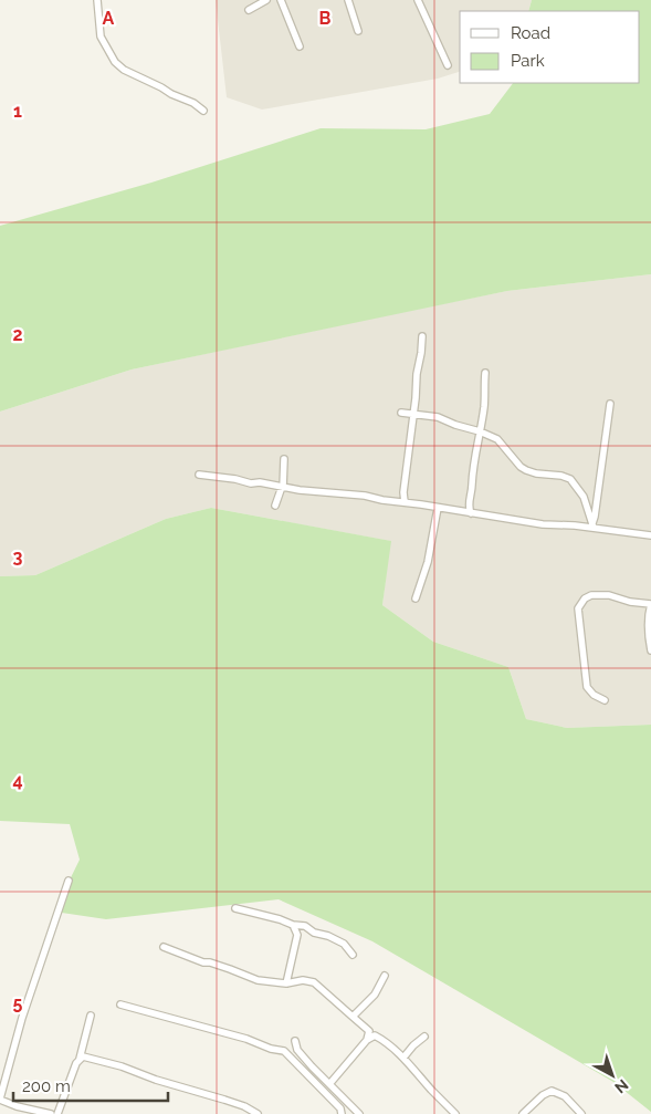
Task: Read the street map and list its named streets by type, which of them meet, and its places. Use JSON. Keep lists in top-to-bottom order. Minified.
{"legend":["Road","Park"],"scale_bar":"200 m","north":"bottom right","grid":{"columns":["A","B"],"rows":["1","2","3","4","5"]}}
